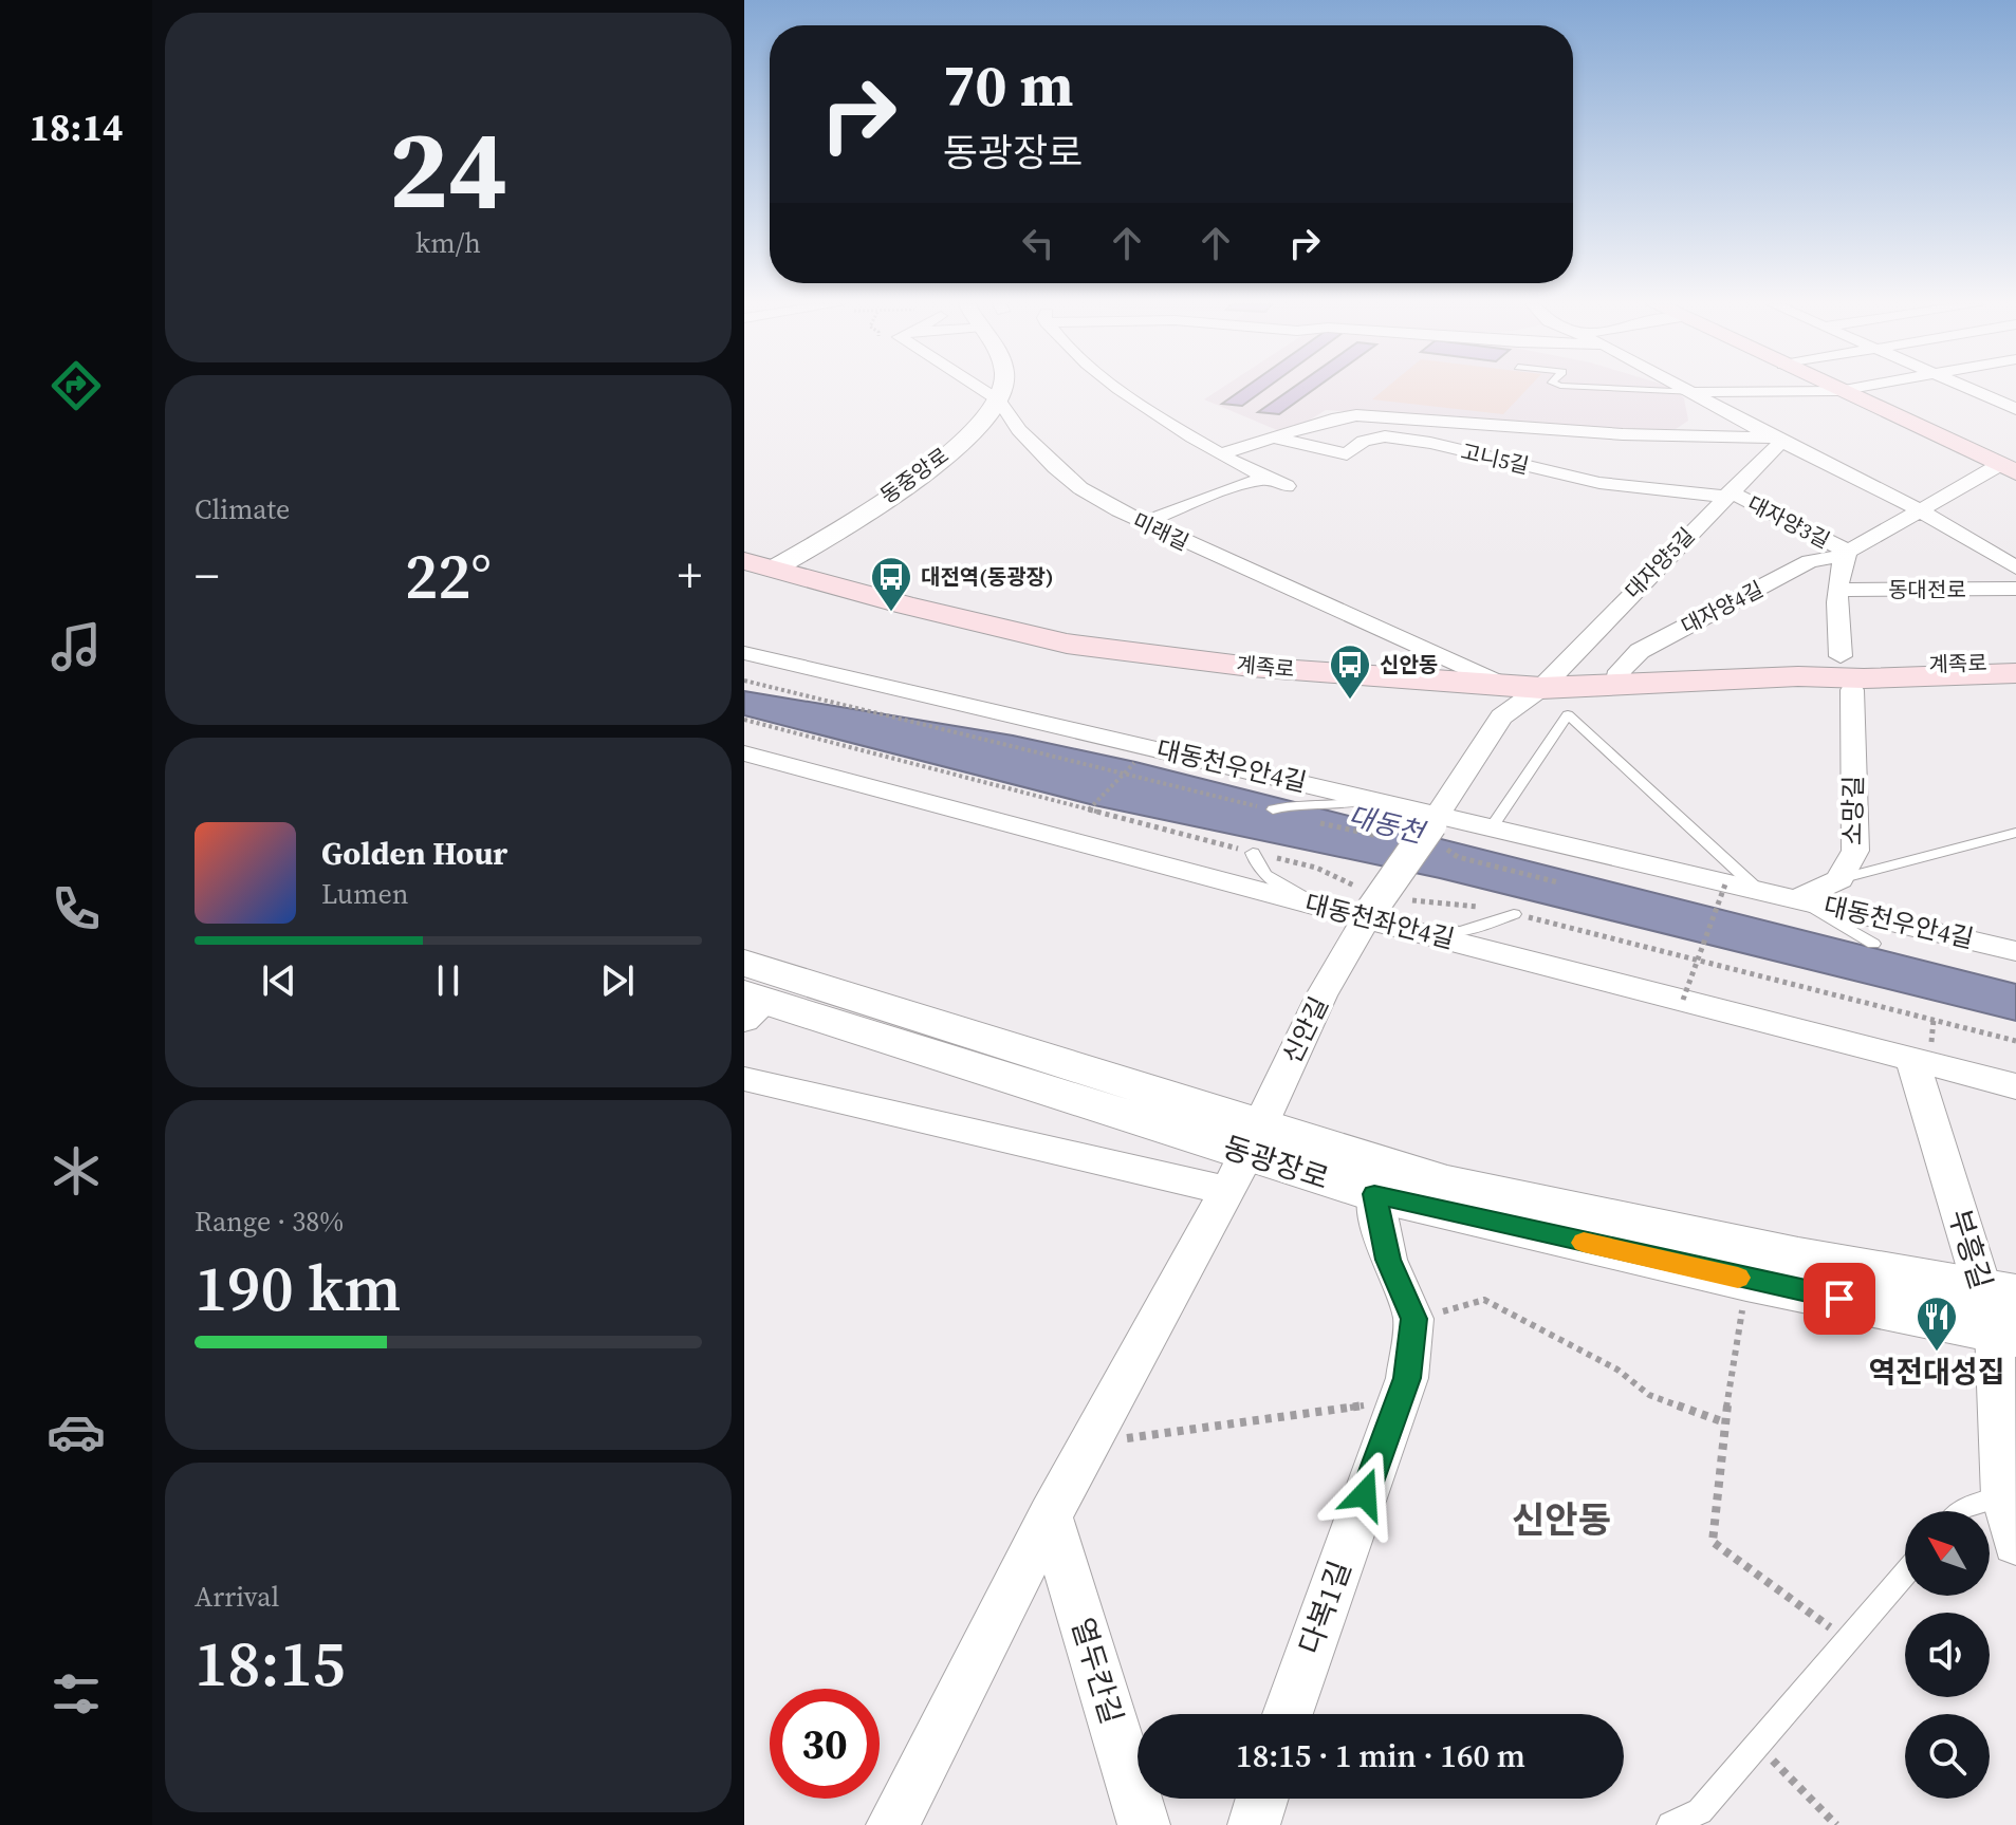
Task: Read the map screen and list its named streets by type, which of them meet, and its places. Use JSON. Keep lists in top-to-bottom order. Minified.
{"streets":{"main road":["계족로"],"street":["고니5길","동중앙로","대자양3길","미래길","대자양5길","동대전로","대자양4길","대동천우안4길","소망길","대동천좌안4길","신안길","동광장로","부흥길","다복1길","열두칸길"]},"crossings":[["고니5길","대자양3길"],["고니5길","대자양5길"],["동중앙로","미래길"],["동중앙로","계족로"],["대자양3길","대자양5길"],["대자양3길","대자양4길"],["미래길","계족로"],["대자양5길","계족로"],["대자양4길","계족로"],["대동천우안4길","소망길"],["대동천우안4길","신안길"],["대동천좌안4길","신안길"],["대동천좌안4길","부흥길"],["신안길","동광장로"],["신안길","열두칸길"],["동광장로","부흥길"],["동광장로","다복1길"]],"districts":["신안동"],"water":["대동천"],"places":{"bus stop":["대전역(동광장)","신안동"],"restaurant":["역전대성집"]},"north":"top left","page":{"tabs":"18:14","tile":[["24","km/h"],"Climate",["Range · 38%","190 km"],["Arrival","18:15"]],"turn":["70 m","동광장로"],"heat":["−","22°","+"],"song":["Golden Hour","Lumen"],"limit":"30","trip":"18:15 · 1 min · 160 m"}}
